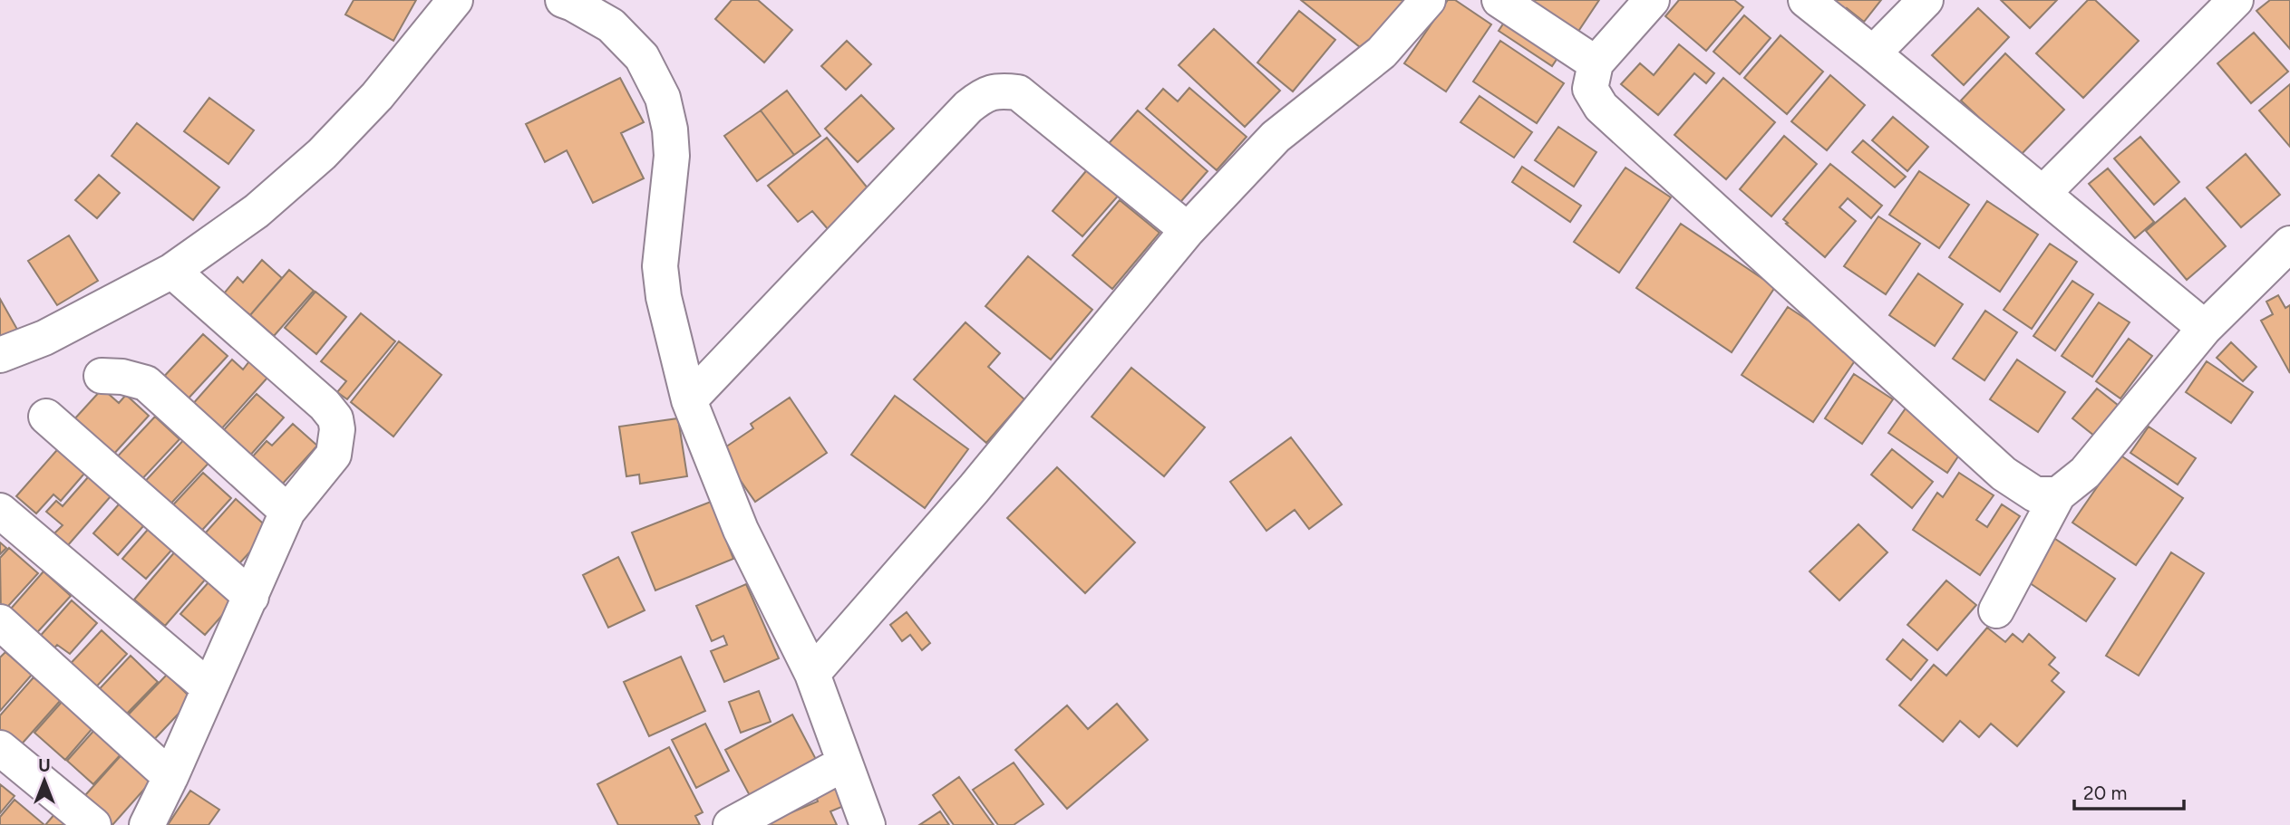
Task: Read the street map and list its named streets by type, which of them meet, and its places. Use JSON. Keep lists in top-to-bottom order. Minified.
{"scale_bar":"20 m","north":"top"}
